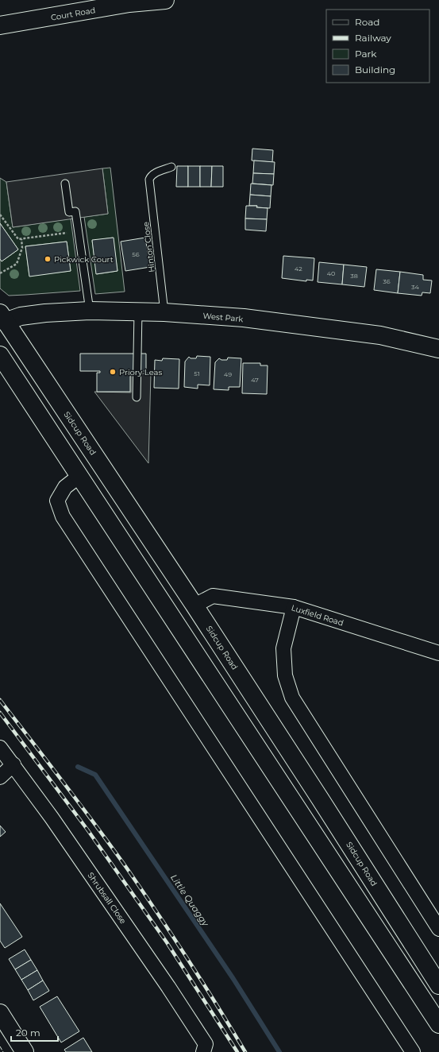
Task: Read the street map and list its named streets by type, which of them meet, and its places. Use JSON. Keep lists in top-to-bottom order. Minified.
{"streets":{"main road":["Court Road","West Park","Sidcup Road"],"street":["Luxfield Road","Shrubsall Close"],"lane":["Hinton Close"]},"crossings":[["Hinton Close","West Park"],["West Park","Sidcup Road"],["Sidcup Road","Luxfield Road"]],"water":["Little Quaggy"],"places":["Pickwick Court","Priory Leas"],"house_numbers":["56","42","40","38","36","34","51","49","47"],"legend":["Road","Railway","Park","Building"],"scale_bar":"20 m"}
